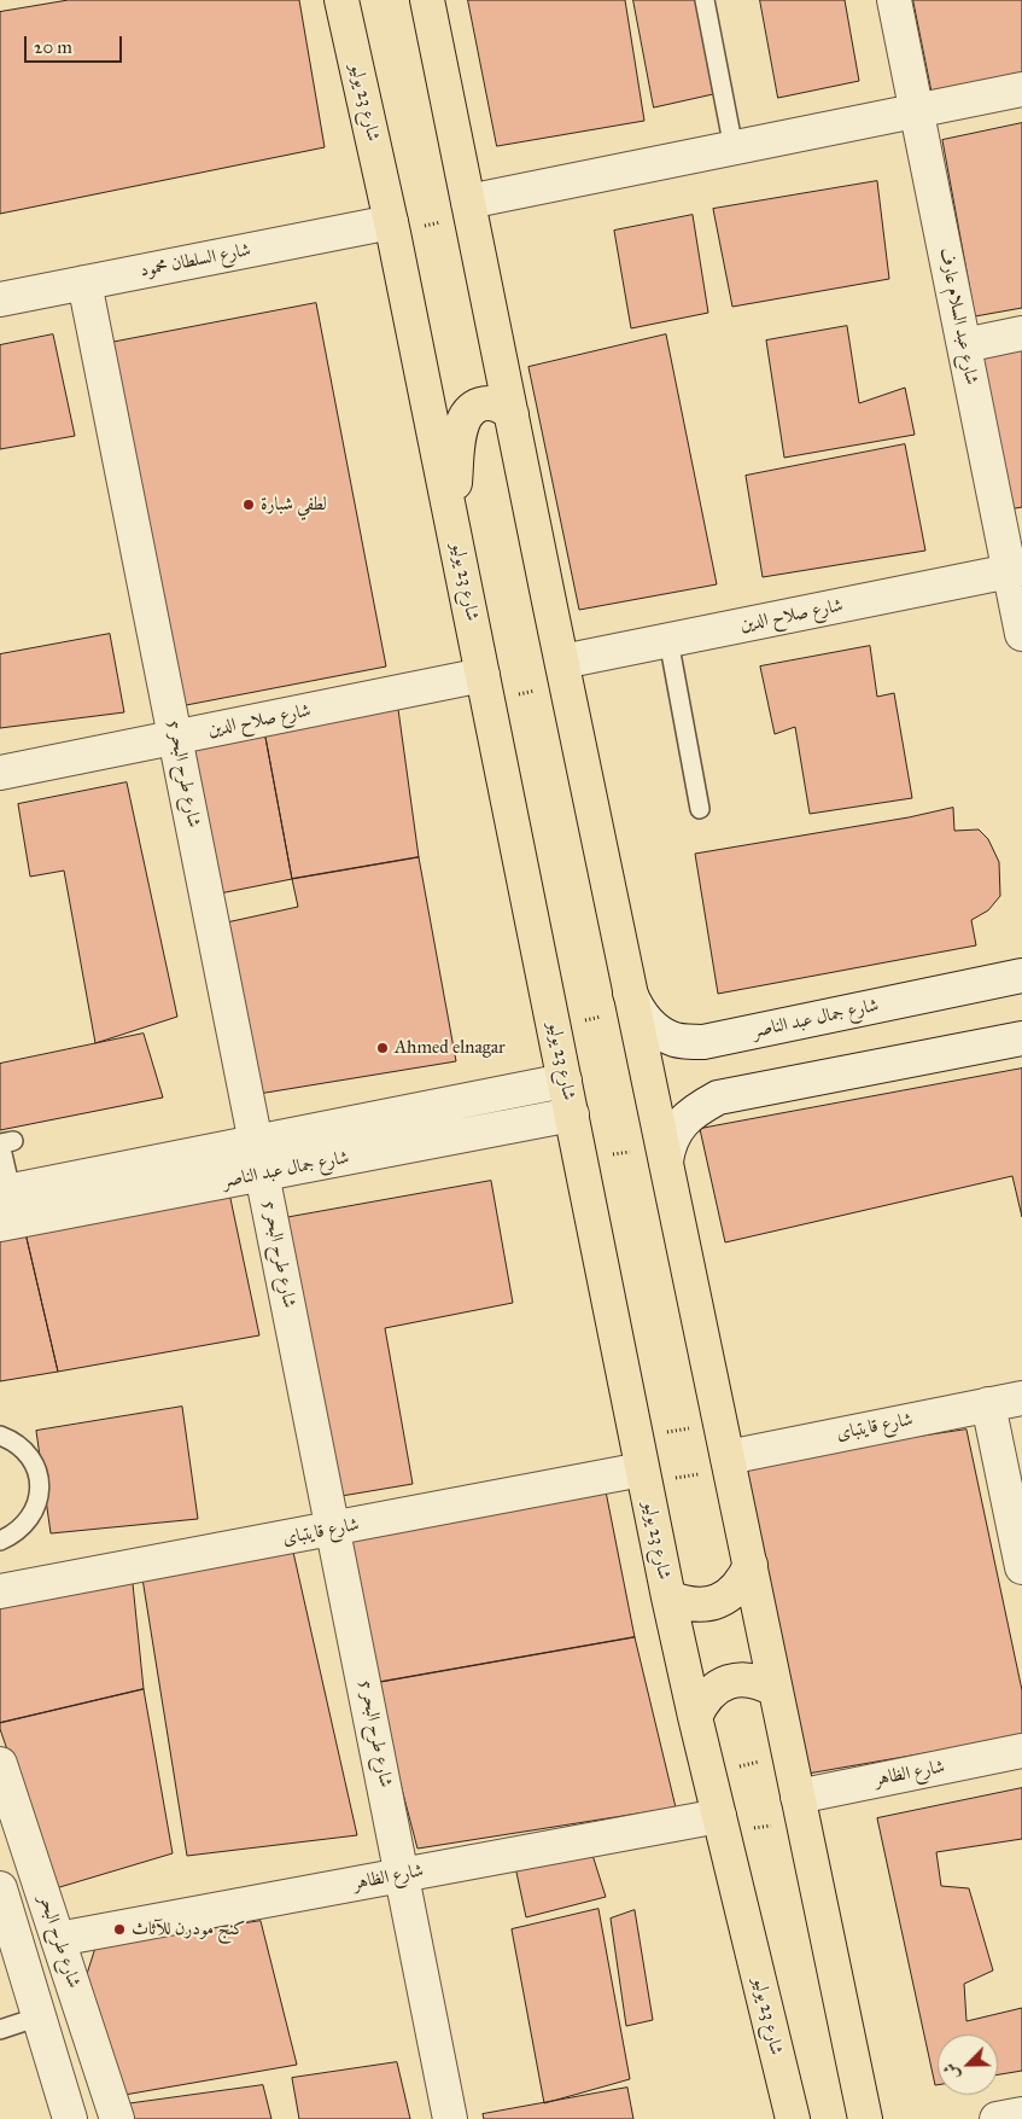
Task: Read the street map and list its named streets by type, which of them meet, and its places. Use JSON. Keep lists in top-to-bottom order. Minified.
{"streets":{"main road":["شارع 23 يوليو"],"street":["شارع السلطان محمود","شارع عبد السلام عارف","شارع صلاح الدين","شارع طرح البحر 5","شارع جمال عبد الناصر","شارع قايتباى","شارع الظاهر","شارع طرح البحر"]},"crossings":[["شارع 23 يوليو","شارع السلطان محمود"],["شارع 23 يوليو","شارع صلاح الدين"],["شارع 23 يوليو","شارع جمال عبد الناصر"],["شارع 23 يوليو","شارع قايتباى"],["شارع 23 يوليو","شارع الظاهر"],["شارع السلطان محمود","شارع طرح البحر 5"],["شارع عبد السلام عارف","شارع صلاح الدين"],["شارع صلاح الدين","شارع طرح البحر 5"],["شارع طرح البحر 5","شارع جمال عبد الناصر"],["شارع طرح البحر 5","شارع قايتباى"],["شارع طرح البحر 5","شارع الظاهر"],["شارع الظاهر","شارع طرح البحر"]],"places":["لطفي شبارة","Ahmed elnagar","كنج مودرن للآثاث"],"scale_bar":"20 m","north":"bottom left"}
